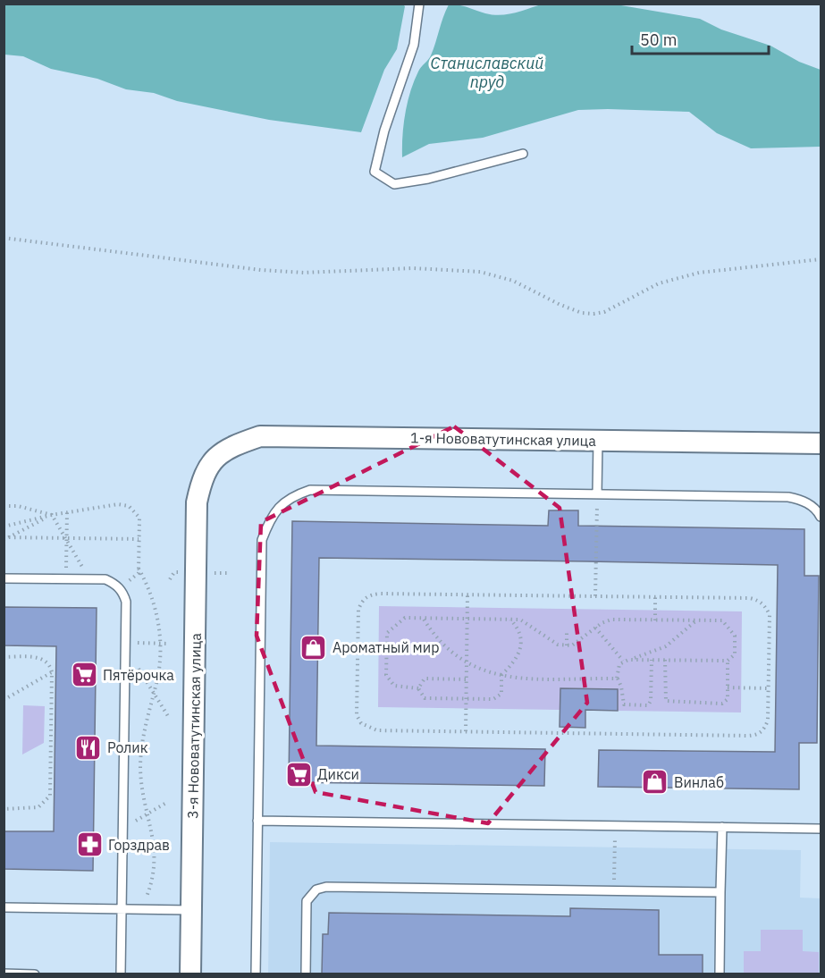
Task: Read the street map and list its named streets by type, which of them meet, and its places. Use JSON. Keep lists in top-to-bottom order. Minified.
{"streets":{"street":["1-я Нововатутинская улица","3-я Нововатутинская улица"]},"crossings":[["1-я Нововатутинская улица","3-я Нововатутинская улица"]],"water":["Станиславский пруд"],"places":{"shop":["Ароматный мир","Винлаб"],"supermarket":["Пятёрочка","Дикси"],"restaurant":["Ролик"],"pharmacy":["Горздрав"]},"scale_bar":"50 m"}
